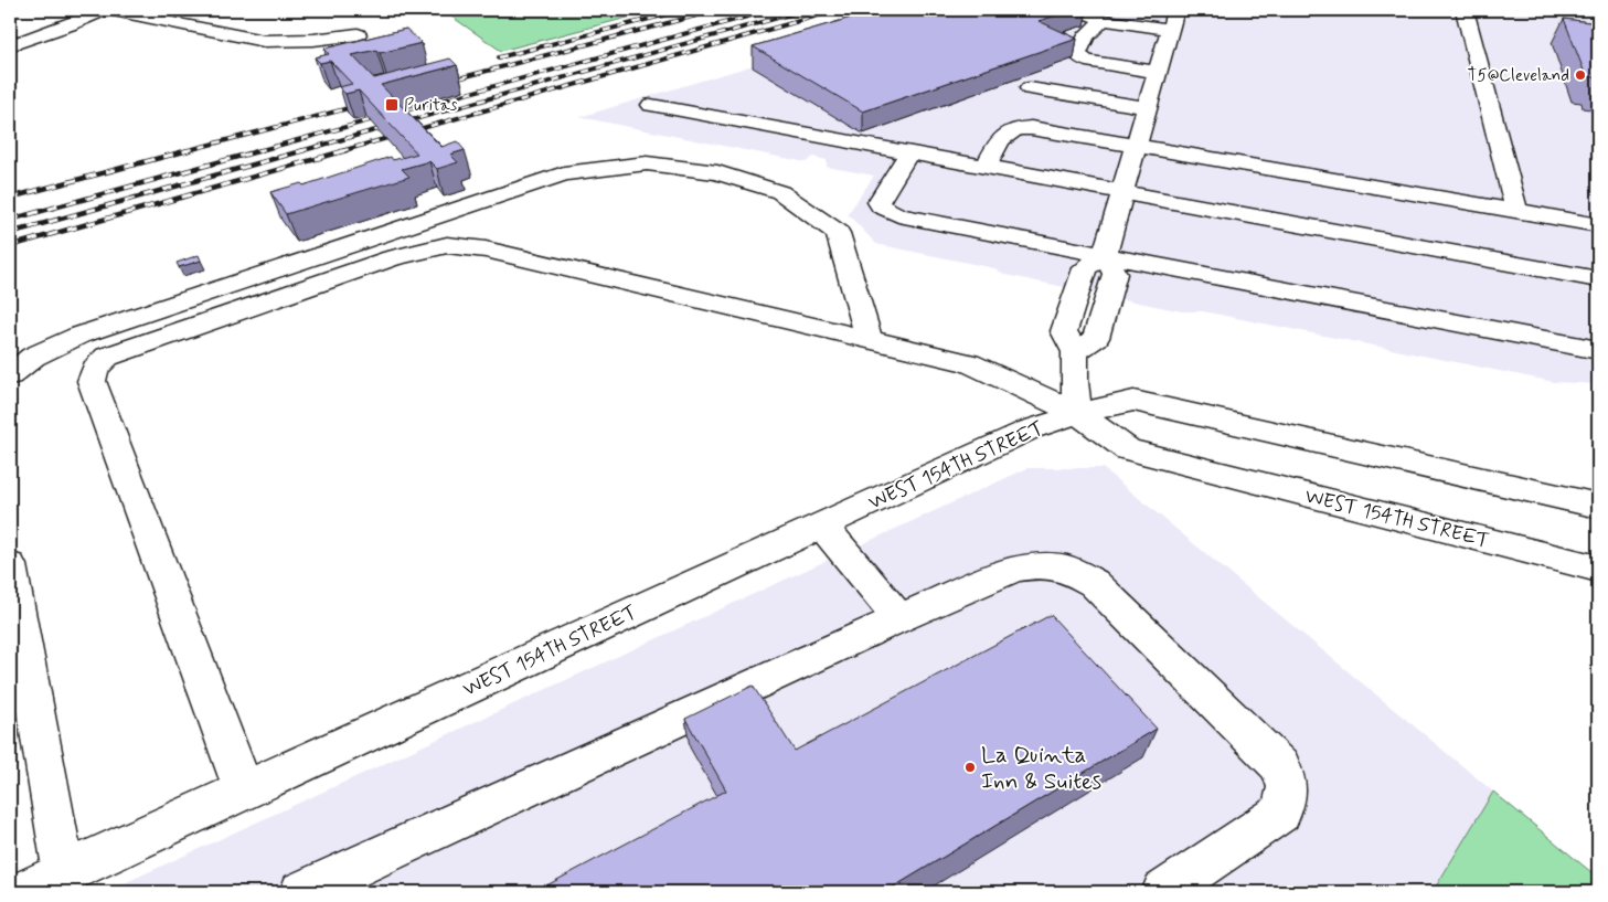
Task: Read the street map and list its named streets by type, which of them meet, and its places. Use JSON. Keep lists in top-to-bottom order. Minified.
{"streets":{"street":["WEST 154TH STREET"]},"places":{"other":["T5@Cleveland","La Quinta Inn & Suites"],"transit":["Puritas"]}}
